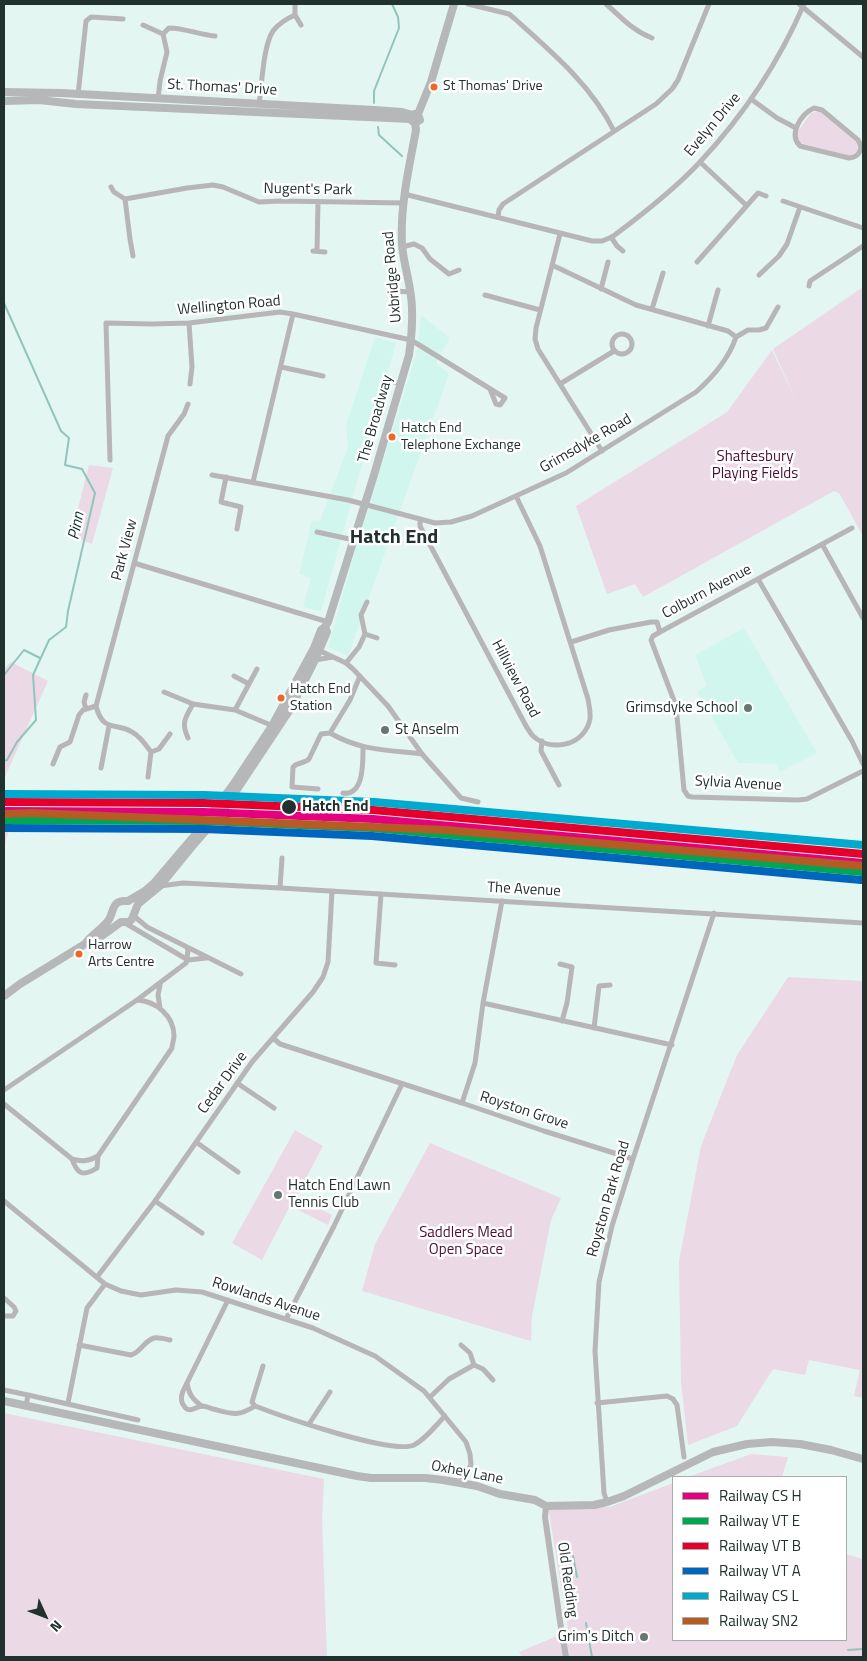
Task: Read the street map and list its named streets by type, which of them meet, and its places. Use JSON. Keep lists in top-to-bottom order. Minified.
{"streets":{"main road":["St. Thomas' Drive","Uxbridge Road","The Broadway","Oxhey Lane"],"street":["Evelyn Drive","Nugent's Park","Wellington Road","Grimsdyke Road","Park View","Colburn Avenue","Hillview Road","Sylvia Avenue","The Avenue","Cedar Drive","Royston Grove","Royston Park Road","Rowlands Avenue","Old Redding"]},"crossings":[["St. Thomas' Drive","Uxbridge Road"],["Evelyn Drive","Uxbridge Road"],["Nugent's Park","Uxbridge Road"],["Uxbridge Road","Wellington Road"],["Uxbridge Road","The Broadway"],["Wellington Road","The Broadway"],["The Broadway","Grimsdyke Road"],["Grimsdyke Road","Hillview Road"],["Colburn Avenue","Sylvia Avenue"],["The Avenue","Cedar Drive"],["The Avenue","Royston Grove"],["The Avenue","Royston Park Road"],["Cedar Drive","Rowlands Avenue"],["Royston Grove","Royston Park Road"],["Royston Park Road","Oxhey Lane"],["Rowlands Avenue","Oxhey Lane"],["Oxhey Lane","Old Redding"]],"districts":["Hatch End"],"water":["Pinn"],"parks":["Shaftesbury Playing Fields","Saddlers Mead Open Space"],"places":["St Thomas' Drive","Hatch End Telephone Exchange","Hatch End Station","Grimsdyke School","St Anselm","Hatch End","Harrow Arts Centre","Hatch End Lawn Tennis Club","Grim's Ditch"],"lines":["rail line SN2"],"legend":["Railway CS H","Railway VT E","Railway VT B","Railway VT A","Railway CS L","Railway SN2"],"north":"bottom right"}
